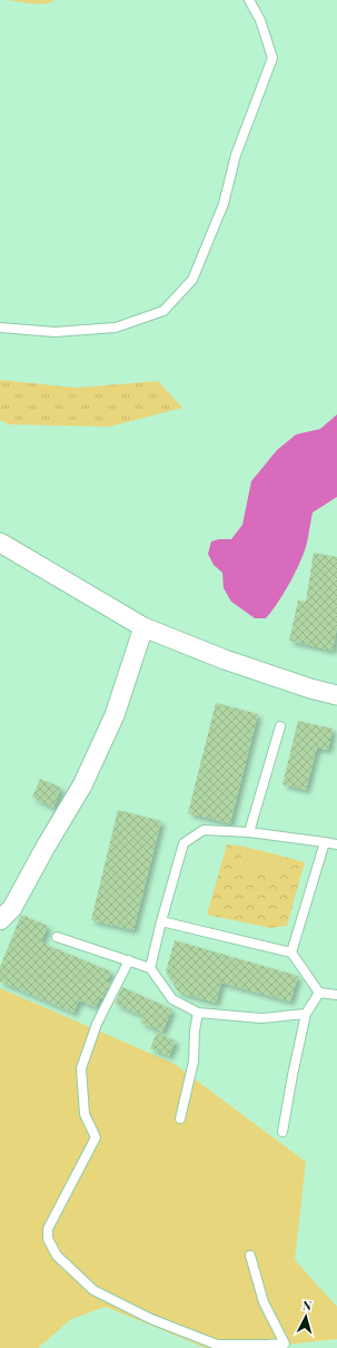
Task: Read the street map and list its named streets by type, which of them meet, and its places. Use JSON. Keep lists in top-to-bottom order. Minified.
{"north":"top"}
